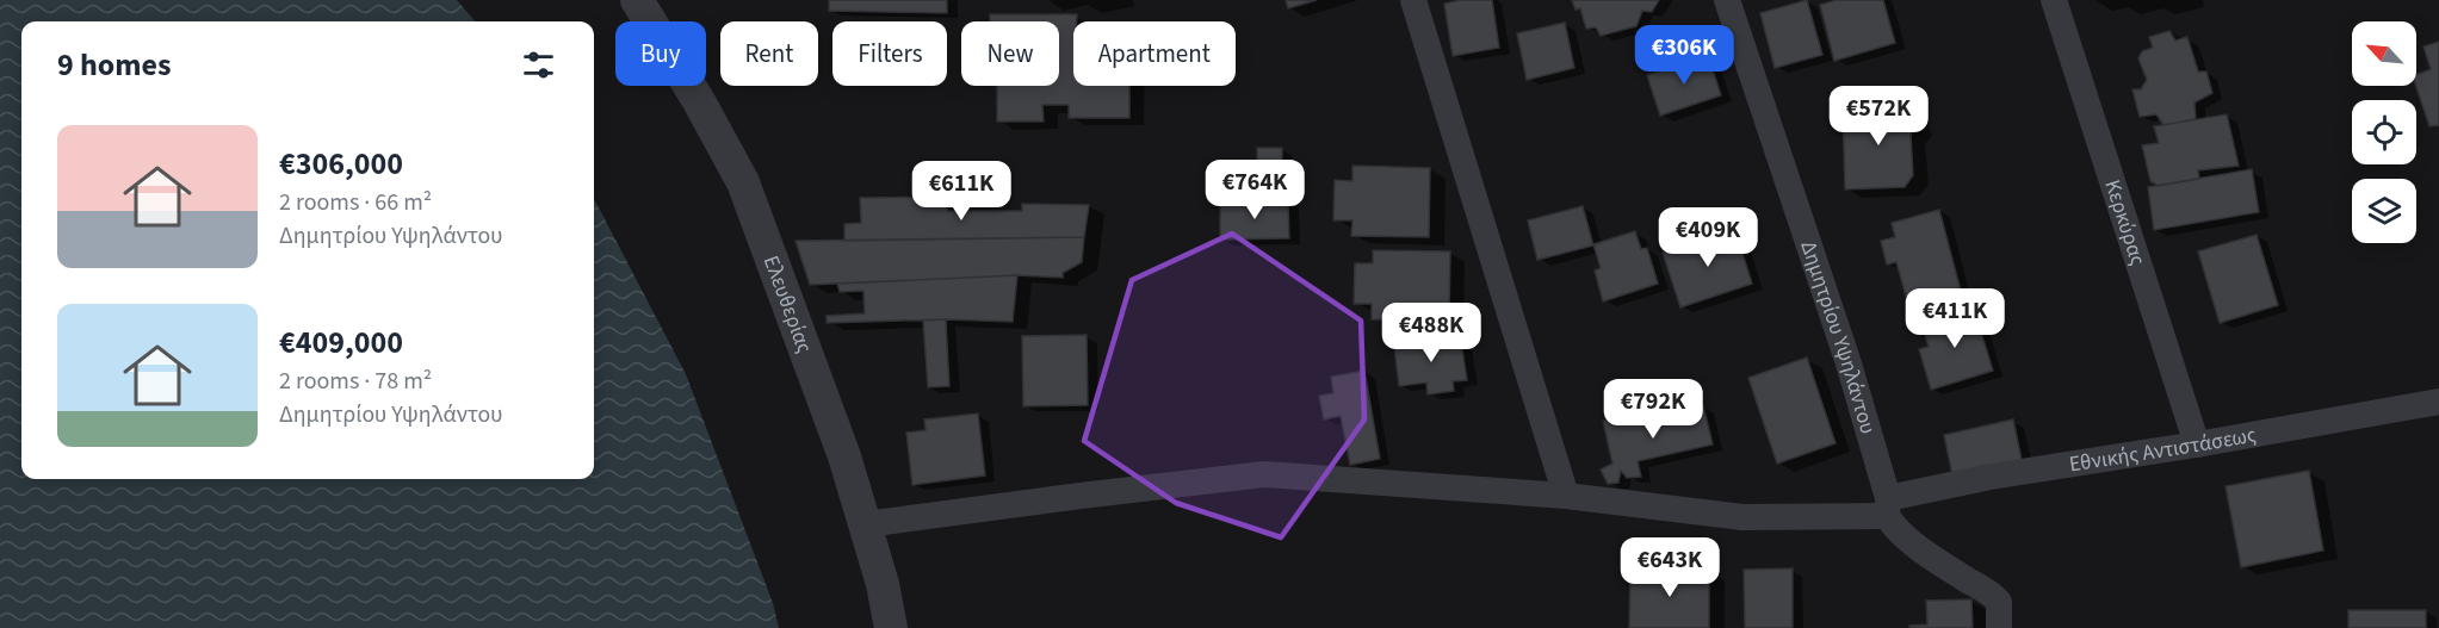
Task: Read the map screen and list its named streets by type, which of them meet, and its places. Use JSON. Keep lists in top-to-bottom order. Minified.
{"streets":{"street":["Κερκύρας","Ελευθερίας","Δημητρίου Υψηλάντου","Εθνικής Αντιστάσεως"]},"crossings":[["Κερκύρας","Εθνικής Αντιστάσεως"],["Ελευθερίας","Εθνικής Αντιστάσεως"],["Δημητρίου Υψηλάντου","Εθνικής Αντιστάσεως"]],"north":"top left","page":{"chip":["Buy","Rent","Filters","New","Apartment"],"heading":"9 homes","price":["€306K","€572K","€764K","€611K","€409K","€411K","€488K","€792K","€643K"],"list":[{"name":"€306,000","note":"2 rooms · 66 m² · Δημητρίου Υψηλάντου"},{"name":"€409,000","note":"2 rooms · 78 m² · Δημητρίου Υψηλάντου"}]}}
